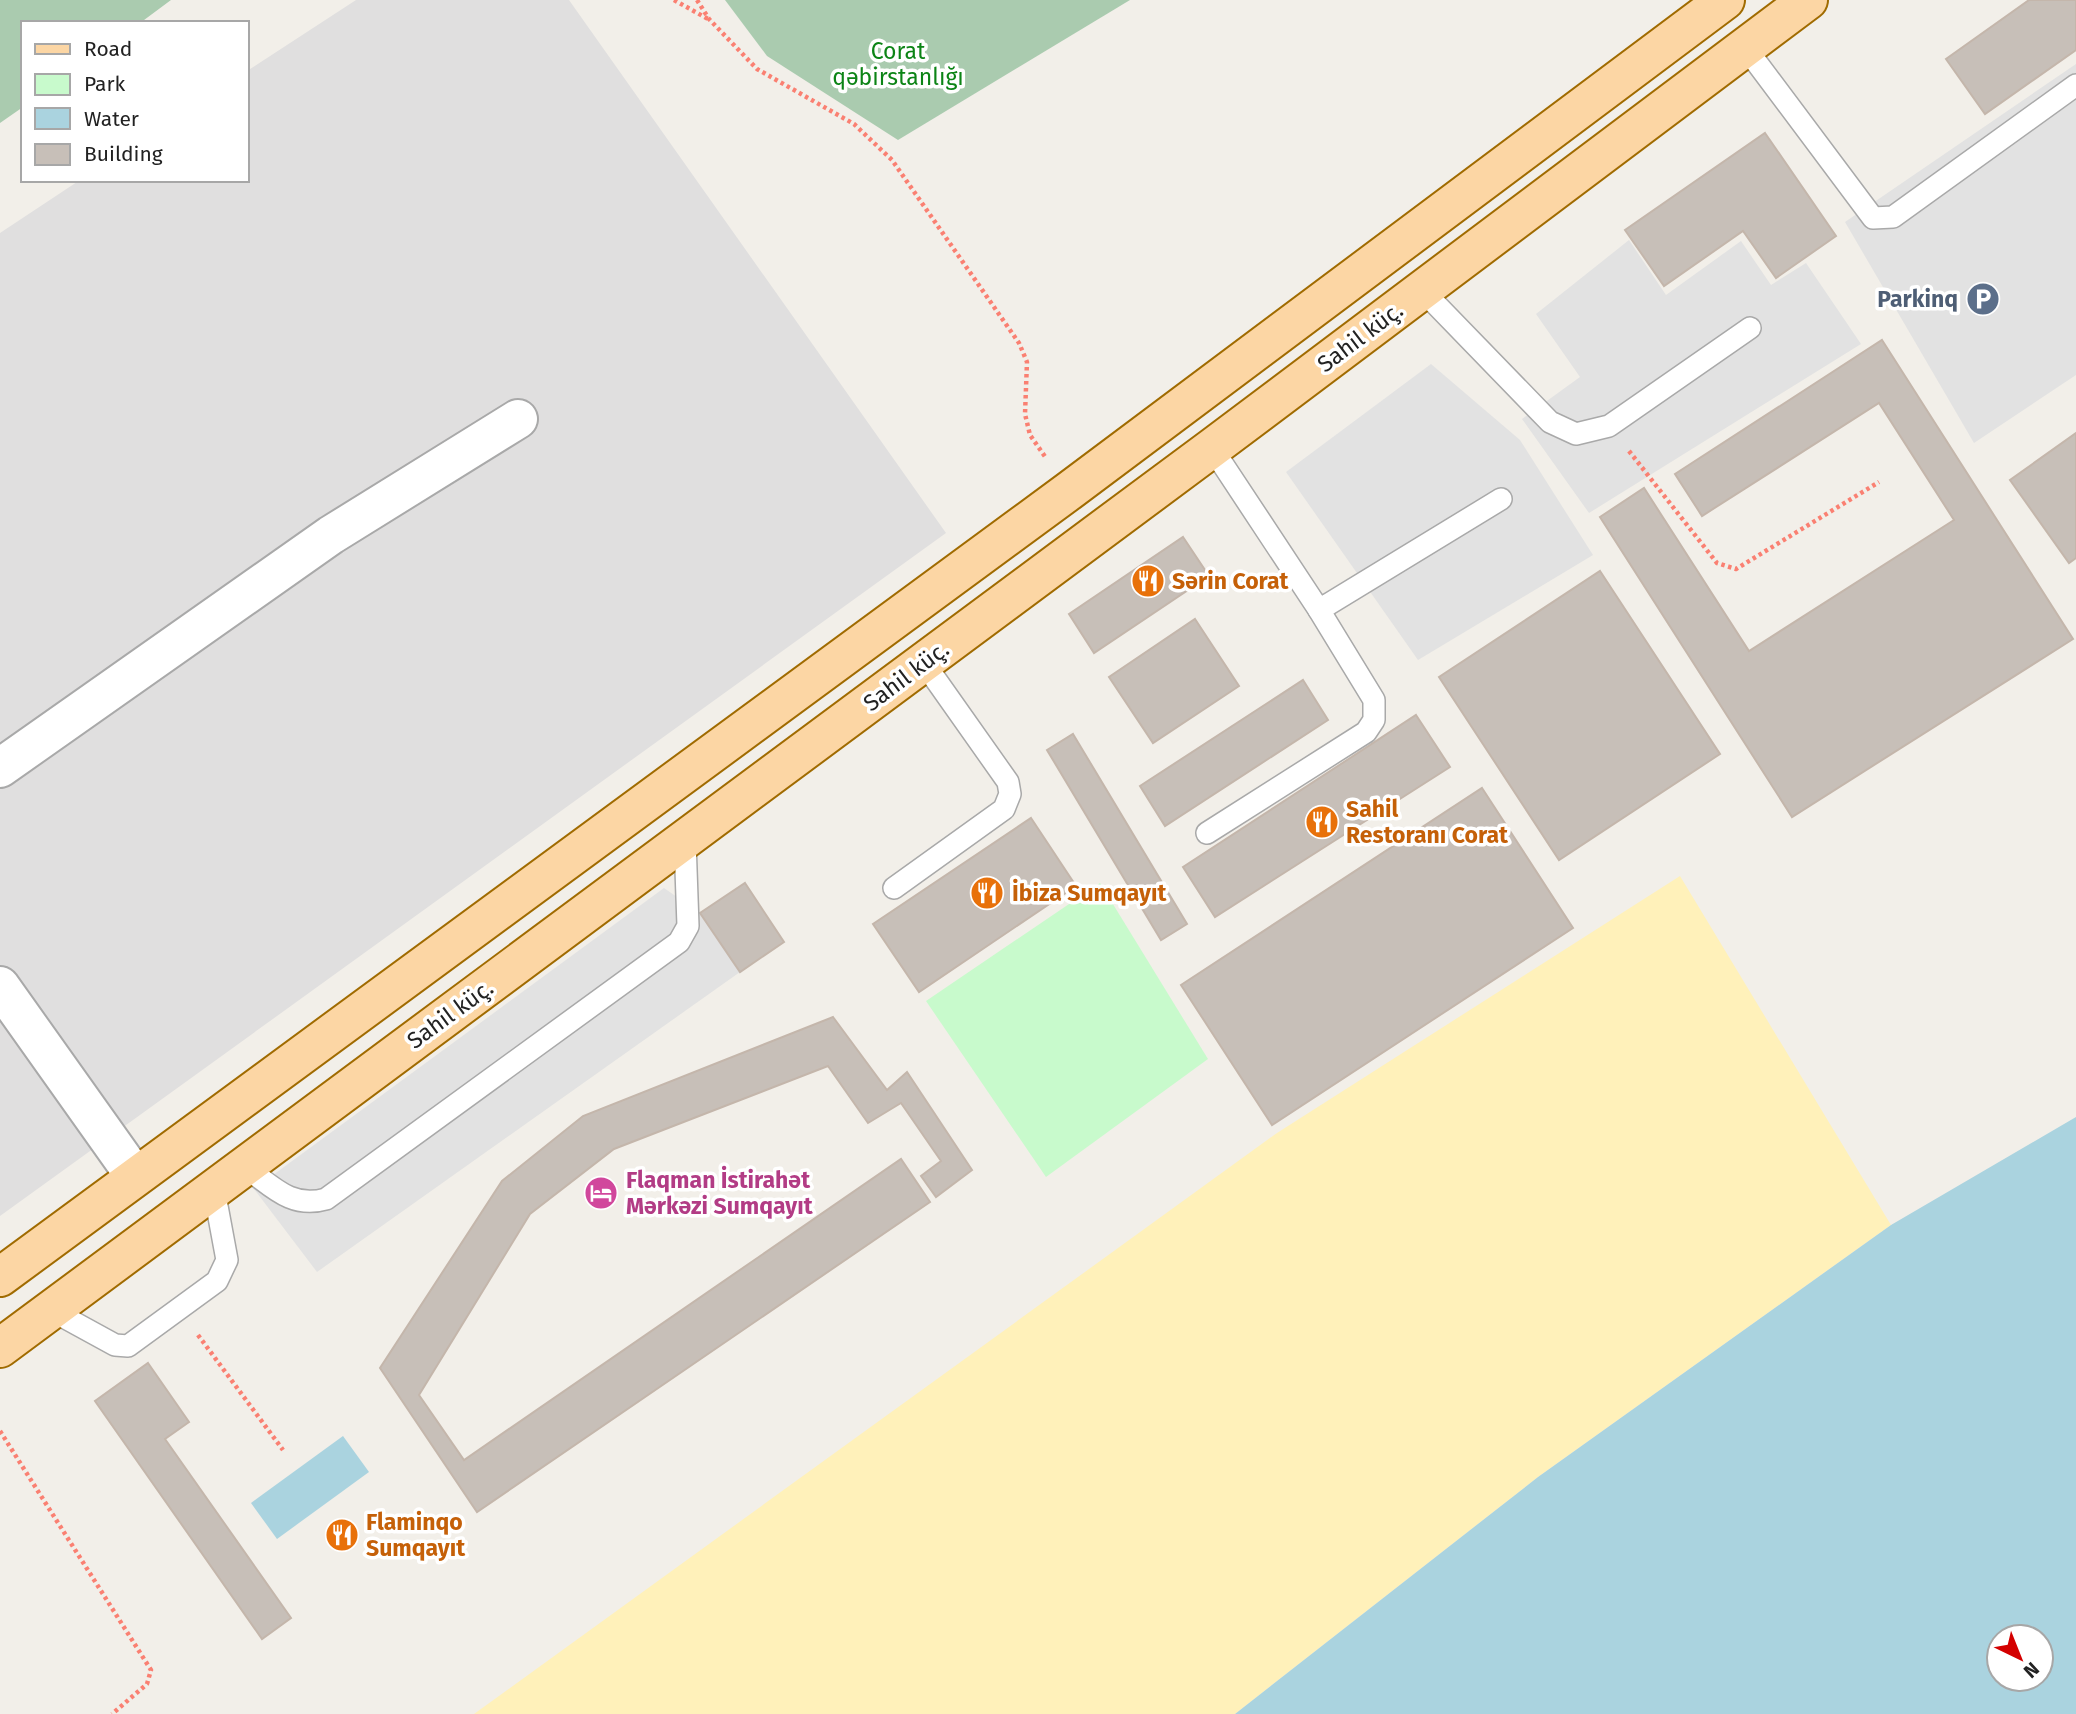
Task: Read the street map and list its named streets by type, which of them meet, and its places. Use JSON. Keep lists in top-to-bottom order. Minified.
{"streets":{"main road":["Sahil küç."]},"parks":["Corat qəbirstanlığı"],"places":{"parking":["Parkinq"],"restaurant":["Sərin Corat","Sahil Restoranı Corat","İbiza Sumqayıt","Flaminqo Sumqayıt"],"hotel":["Flaqman İstirahət Mərkəzi Sumqayıt"]},"legend":["Road","Park","Water","Building"],"north":"bottom right"}
